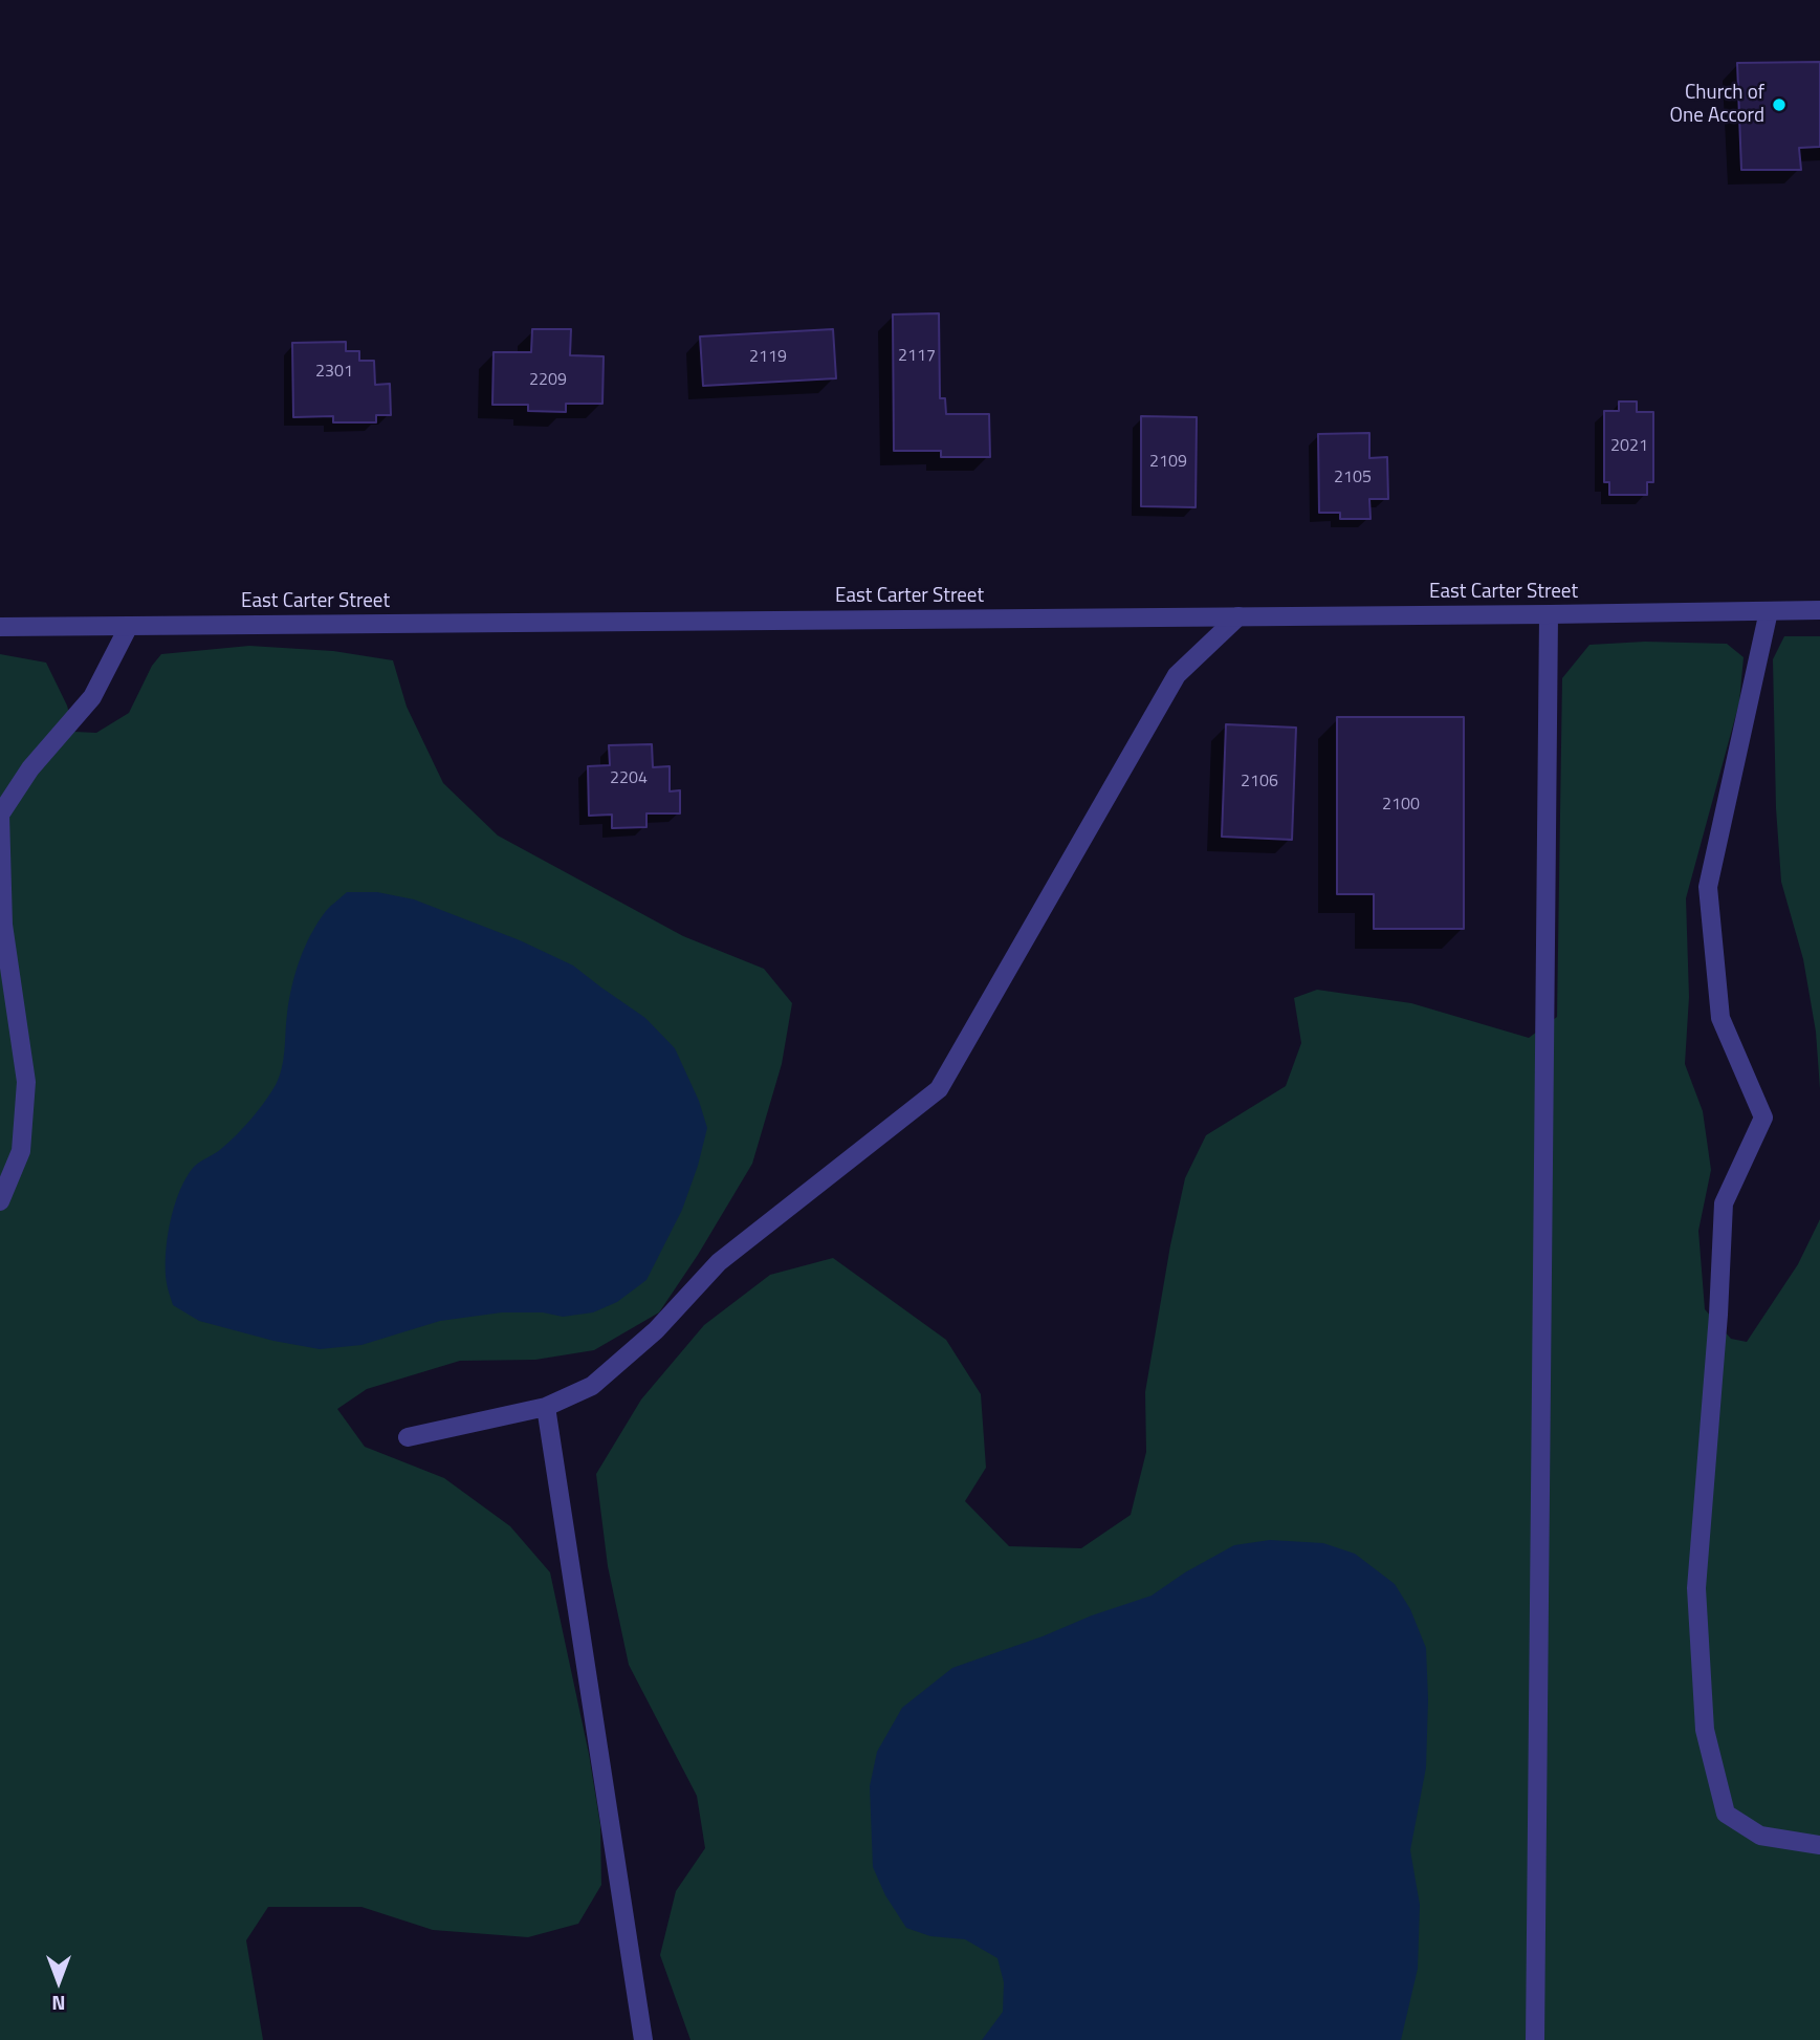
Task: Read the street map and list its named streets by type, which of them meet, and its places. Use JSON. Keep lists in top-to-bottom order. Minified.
{"streets":{"street":["East Carter Street"]},"places":["Church of One Accord"],"house_numbers":["2117","2119","2301","2209","2021","2109","2105","2204","2106","2100"],"north":"bottom"}
